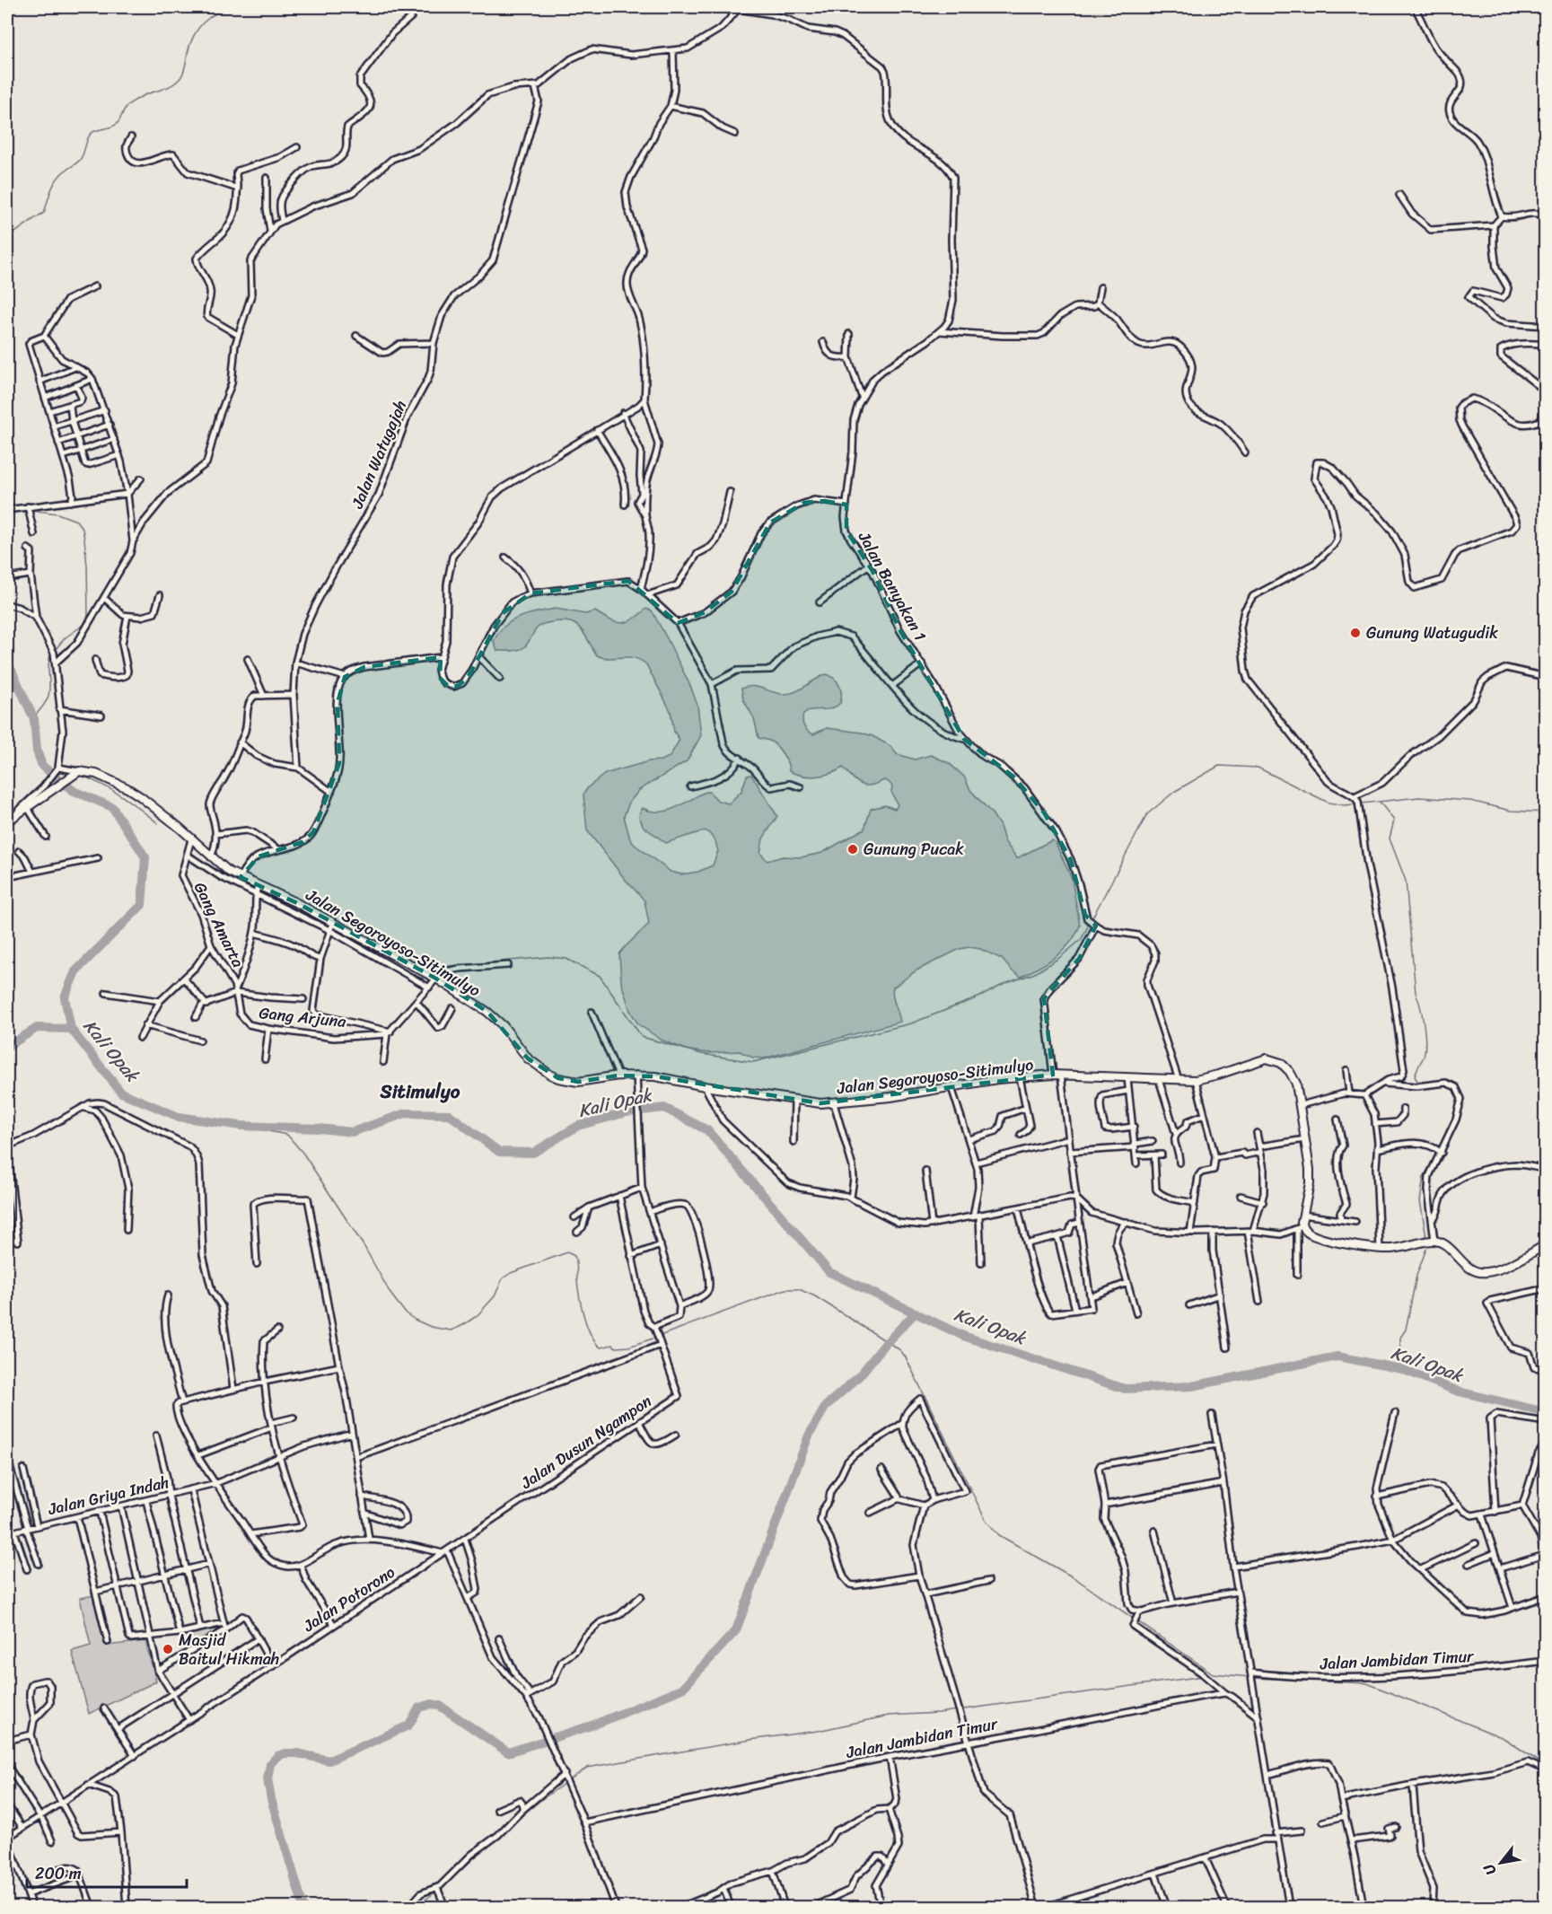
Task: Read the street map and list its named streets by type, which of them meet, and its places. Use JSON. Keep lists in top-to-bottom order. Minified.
{"streets":{"main road":["Jalan Segoroyoso-Sitimulyo"],"street":["Jalan Watugajah","Jalan Banyakan 1","Gang Amarta","Gang Arjuna","Jalan Dusun Ngampon","Jalan Griya Indah","Jalan Potorono","Jalan Jambidan Timur"]},"crossings":[["Gang Amarta","Jalan Segoroyoso-Sitimulyo"],["Gang Amarta","Gang Arjuna"],["Jalan Dusun Ngampon","Jalan Potorono"]],"districts":["Sitimulyo"],"water":["Kali Opak"],"places":["Gunung Watugudik","Gunung Pucak","Masjid Baitul Hikmah"],"scale_bar":"200 m","north":"bottom left"}
